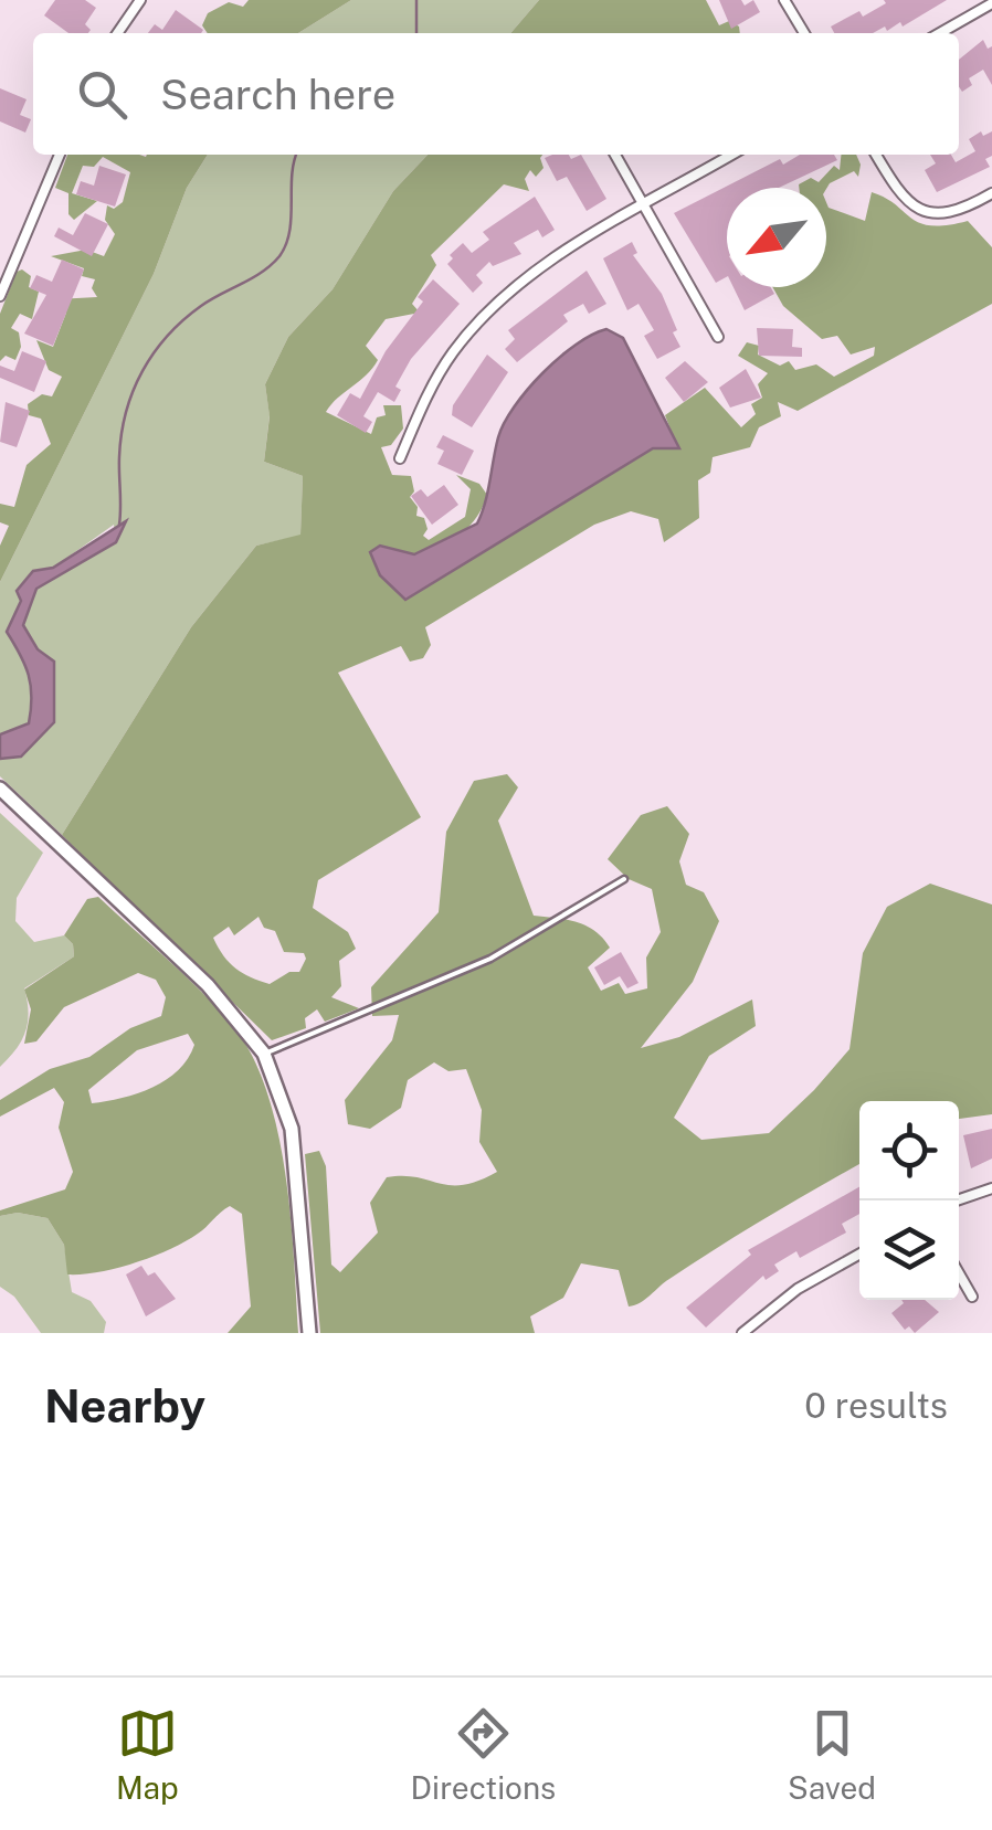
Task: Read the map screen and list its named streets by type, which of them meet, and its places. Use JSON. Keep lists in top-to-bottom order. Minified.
{"north":"bottom left","page":{"search":"Search here","heading":["Nearby","0 results"],"nav":["Map","Directions","Saved"]}}
